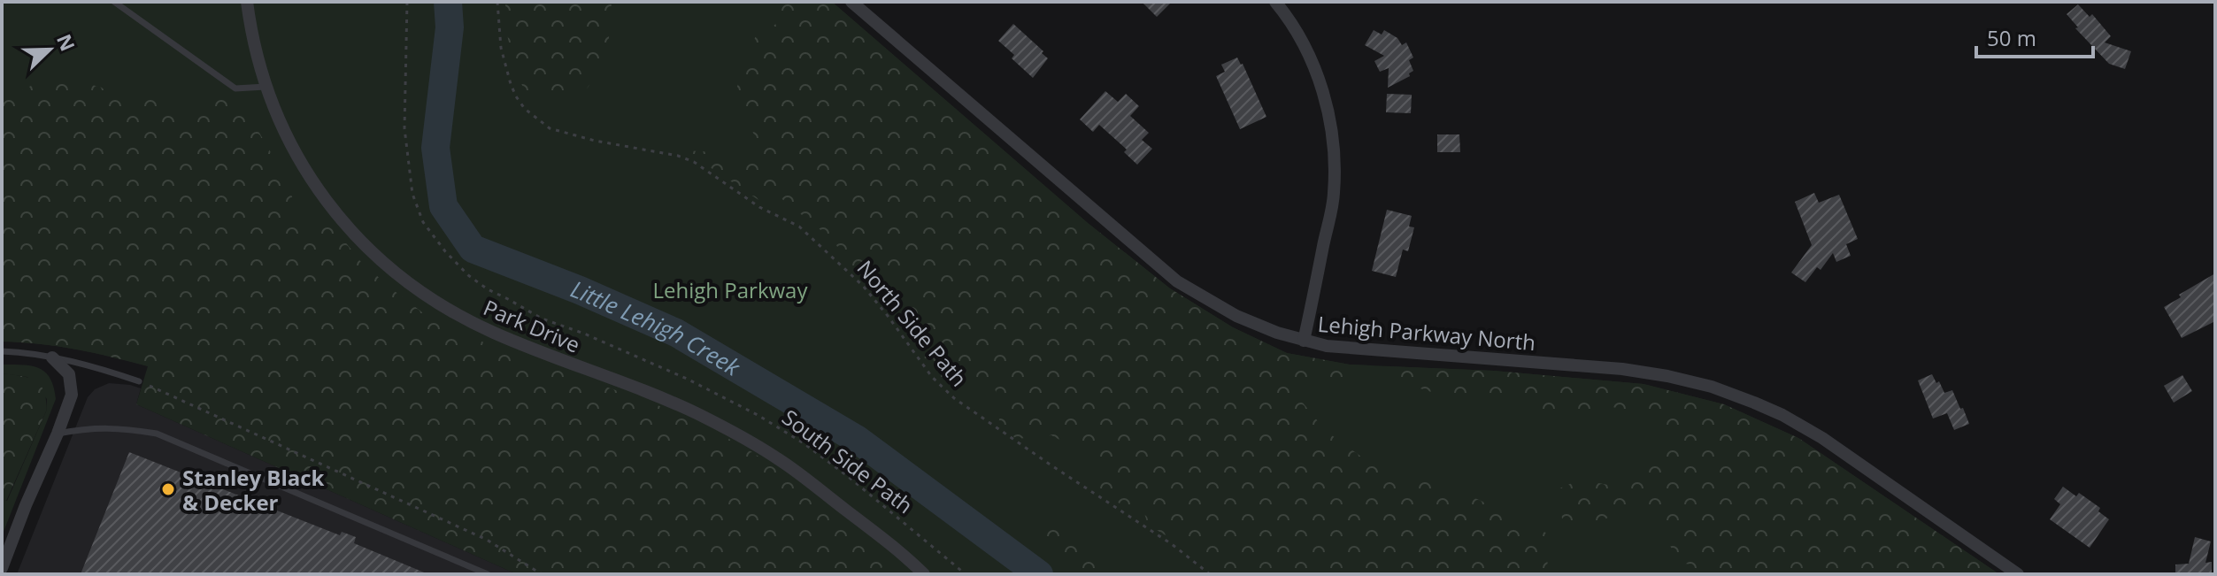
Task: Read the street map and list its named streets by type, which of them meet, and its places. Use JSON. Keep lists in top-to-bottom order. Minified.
{"streets":{"street":["Park Drive","Lehigh Parkway North"],"path":["North Side Path","South Side Path"]},"water":["Little Lehigh Creek"],"parks":["Lehigh Parkway"],"places":["Stanley Black & Decker"],"scale_bar":"50 m","north":"top right"}
